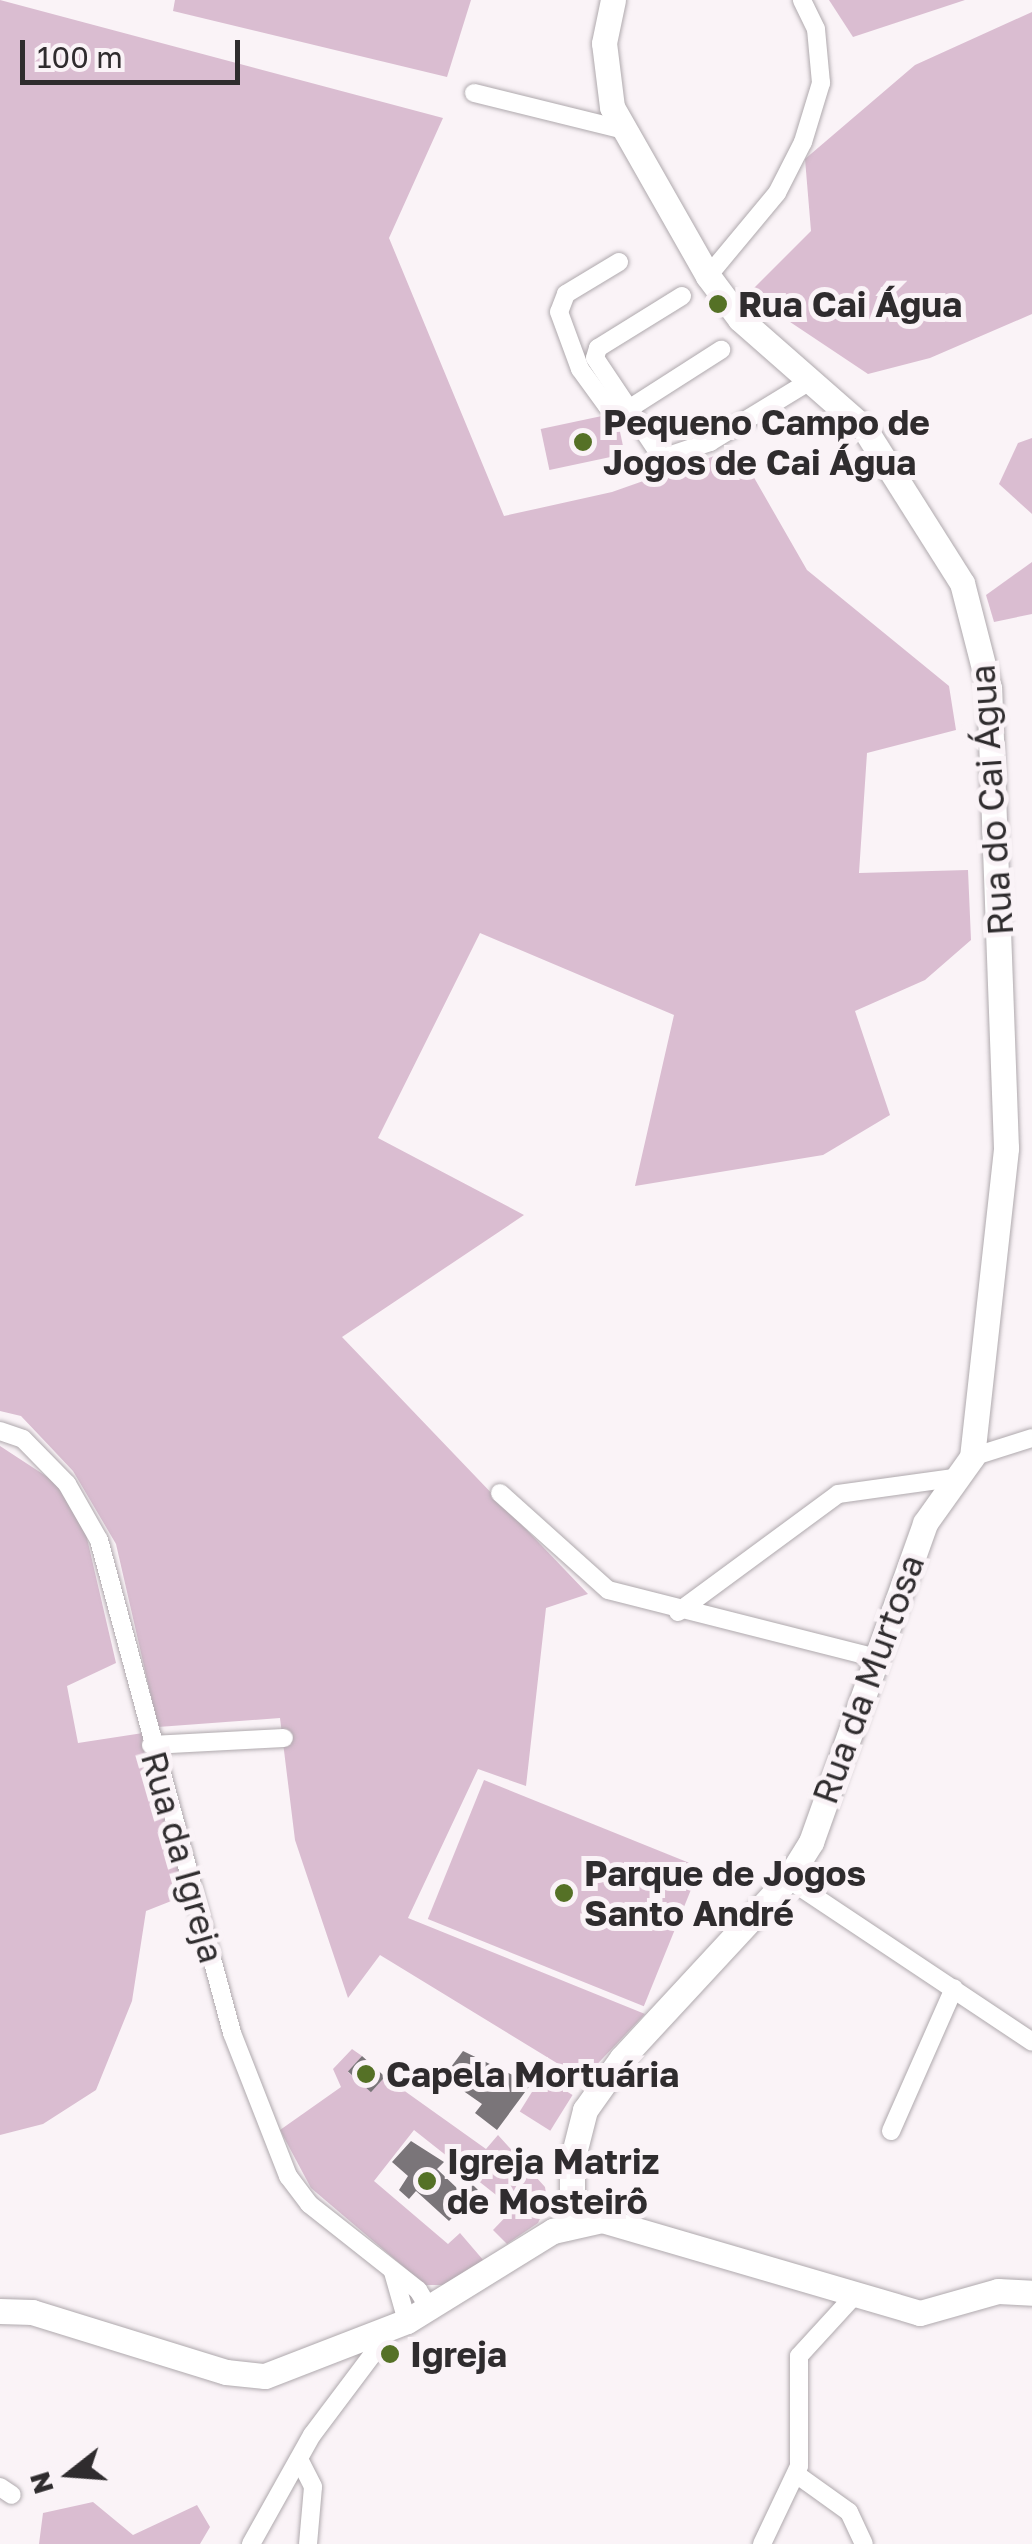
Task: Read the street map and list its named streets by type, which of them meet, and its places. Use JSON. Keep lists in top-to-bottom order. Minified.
{"streets":{"street":["Rua do Cai Água","Rua da Murtosa","Rua da Igreja"]},"places":["Rua Cai Água","Pequeno Campo de Jogos de Cai Água","Parque de Jogos Santo André","Capela Mortuária","Igreja Matriz de Mosteirô","Igreja"],"scale_bar":"100 m","north":"left"}
